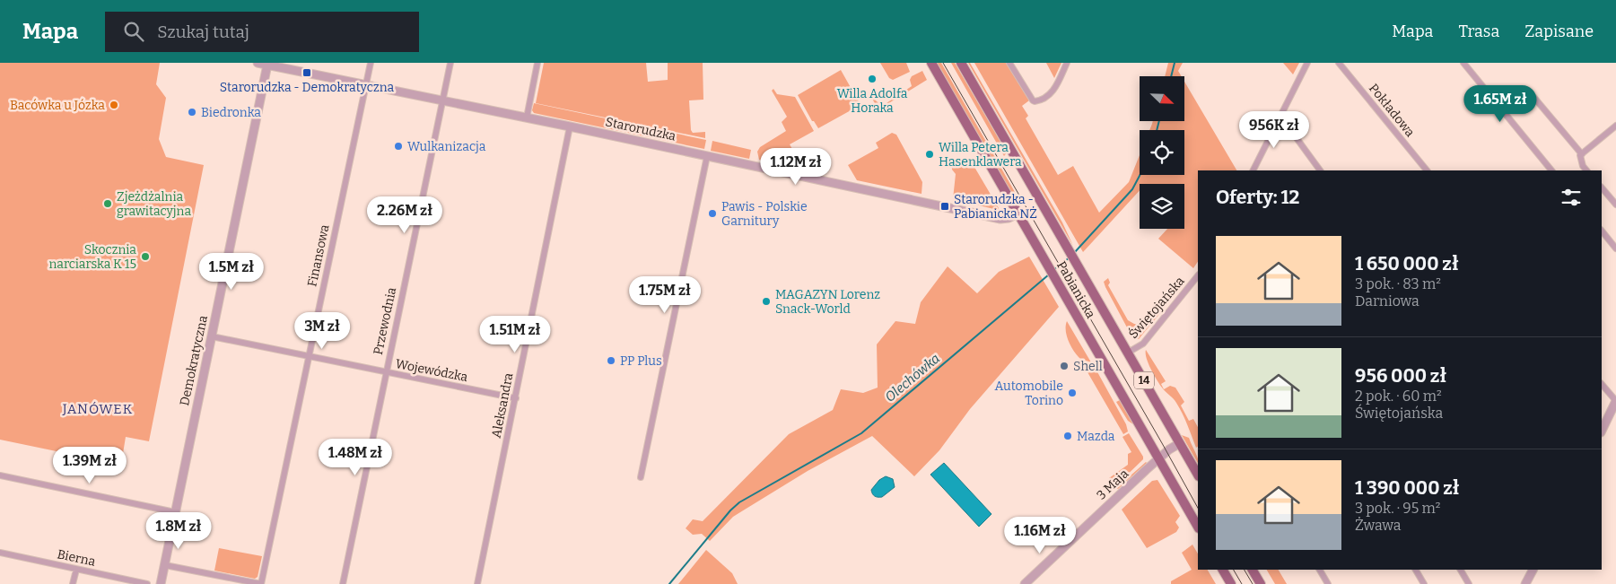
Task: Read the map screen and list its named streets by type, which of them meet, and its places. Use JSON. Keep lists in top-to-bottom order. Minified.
{"streets":{"main road":["Pabianicka","14"],"street":["Pokładowa","Starorudzka","Finansowa","Świętojańska","Przewodnia","Demokratyczna","Wojewódzka","Aleksandra","3 Maja","Bierna"]},"crossings":[["Starorudzka","Finansowa"],["Starorudzka","Pabianicka"],["Starorudzka","Przewodnia"],["Starorudzka","Demokratyczna"],["Starorudzka","Aleksandra"],["Finansowa","Wojewódzka"],["Pabianicka","Świętojańska"],["Pabianicka","3 Maja"],["Przewodnia","Wojewódzka"],["Demokratyczna","Wojewódzka"],["Wojewódzka","Aleksandra"]],"districts":["JANÓWEK"],"water":["Olechówka"],"places":{"transit":["Starorudzka - Demokratyczna","Starorudzka - Pabianicka NŻ"],"other":["Willa Adolfa Horaka","Bacówka u Józka","Biedronka","Wulkanizacja","Willa Petera Hasenklawera","Zjeżdżalnia grawitacyjna","Pawis - Polskie Garnitury","Skocznia narciarska K 15","MAGAZYN Lorenz Snack-World","PP Plus","Shell","Automobile Torino","Mazda"]},"north":"bottom right","page":{"header":"Mapa","search":"Szukaj tutaj","nav":["Mapa","Trasa","Zapisane"],"price":["1.65M zł","956K zł","1.12M zł","2.26M zł","1.5M zł","1.75M zł","3M zł","1.51M zł","1.48M zł","1.39M zł","1.8M zł","1.16M zł"],"heading":"Oferty: 12","list":[{"name":"1 650 000 zł","note":"3 pok. · 83 m² · Darniowa"},{"name":"956 000 zł","note":"2 pok. · 60 m² · Świętojańska"},{"name":"1 390 000 zł","note":"3 pok. · 95 m² · Żwawa"}]}}
